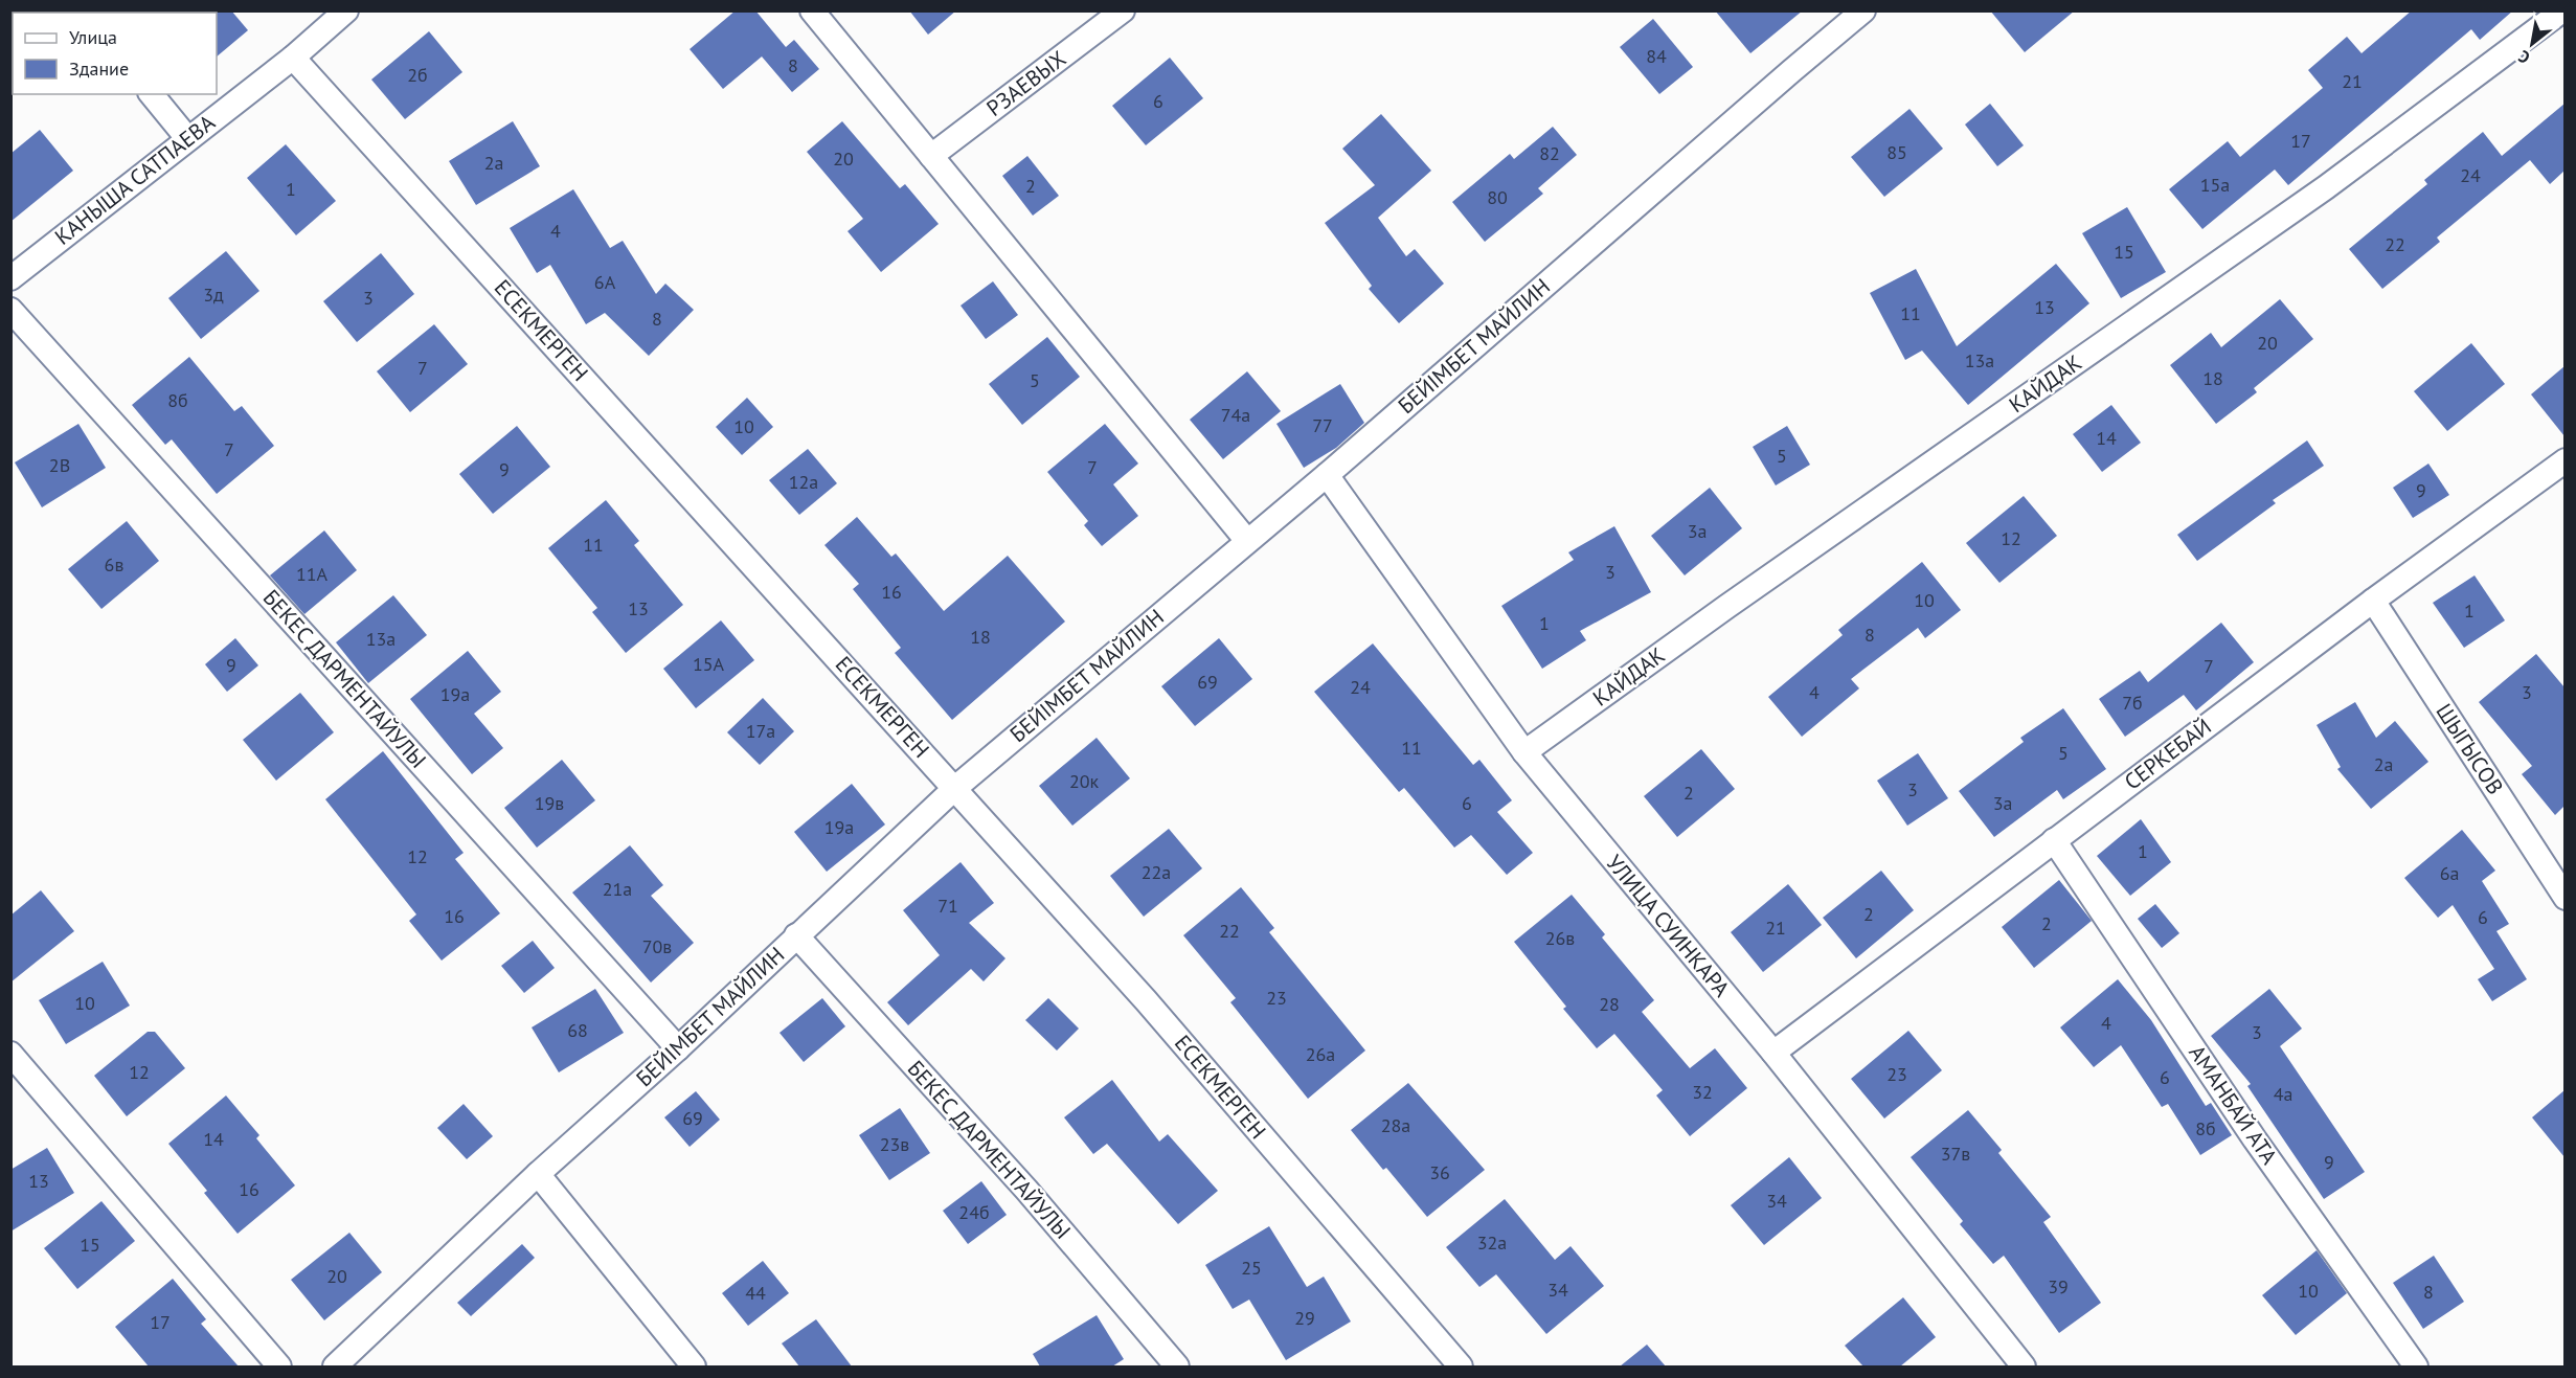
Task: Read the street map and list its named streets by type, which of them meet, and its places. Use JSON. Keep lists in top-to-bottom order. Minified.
{"streets":{"street":["РЗАЕВЫХ","КАНЫША САТПАЕВА","EСЕКМЕРГЕН","БЕЙІМБЕТ МАЙЛИН","КАЙДАК","БЕКЕС ДАРМЕНТАЙУЛЫ","ШЫГЫСОВ","СЕРКЕБАЙ","УЛИЦА СУИНКАРА","АМАНБАЙ АТА"]},"crossings":[["КАНЫША САТПАЕВА","EСЕКМЕРГЕН"],["EСЕКМЕРГЕН","БЕЙІМБЕТ МАЙЛИН"],["БЕЙІМБЕТ МАЙЛИН","БЕКЕС ДАРМЕНТАЙУЛЫ"],["БЕЙІМБЕТ МАЙЛИН","УЛИЦА СУИНКАРА"],["КАЙДАК","УЛИЦА СУИНКАРА"],["ШЫГЫСОВ","СЕРКЕБАЙ"],["СЕРКЕБАЙ","УЛИЦА СУИНКАРА"],["СЕРКЕБАЙ","АМАНБАЙ АТА"]],"house_numbers":["84","8","2б","21","6","17","85","82","20","2а","24","15а","2","1","80","4","22","15","6А","3д","3","13","11","8","20","13а","7","18","5","8б","74а","77","10","14","7","5","2В","7","9","12а","9","3а","12","11","6в","3","11А","16","10","13","1","1","8","18","13а","15А","9","7","69","24","4","3","19а","7б","17а","11","5","2а","20к","3","2","19в","6","3а","19а","1","12","22а","6а","21а","71","2","16","6","2","21","22","26в","70в","23","10","28","4","68","3","26а","12","23","6","32","4а","69","28а","8б","14","23в","37в","9","36","13","16","34","24б","32а","15","25","20","39","34","10","8","44","29","17"],"legend":["Улица","Здание"],"north":"bottom left"}
